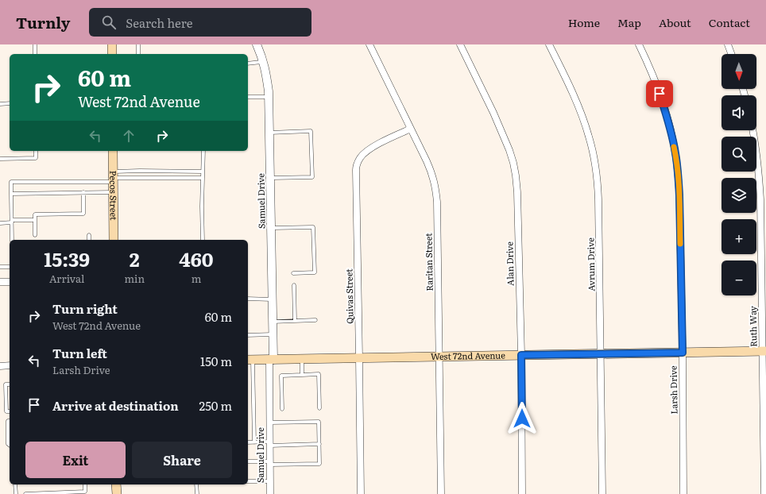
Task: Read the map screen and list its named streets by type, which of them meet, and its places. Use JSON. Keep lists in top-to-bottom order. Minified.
{"streets":{"main road":["Pecos Street","West 72nd Avenue"],"street":["Samuel Drive","Raritan Street","Alan Drive","Avrum Drive","Quivas Street","Ruth Way","Larsh Drive"]},"crossings":[["Samuel Drive","West 72nd Avenue"],["Raritan Street","Quivas Street"],["Raritan Street","West 72nd Avenue"],["Alan Drive","West 72nd Avenue"],["Avrum Drive","West 72nd Avenue"],["Quivas Street","West 72nd Avenue"],["Ruth Way","West 72nd Avenue"],["West 72nd Avenue","Larsh Drive"]],"north":"bottom","page":{"header":"Turnly","search":"Search here","nav":["Home","Map","About","Contact"],"map_buttons":["+","−"],"turn":["60 m","West 72nd Avenue"],"eta":["15:39","Arrival","2","min","460","m"],"list":[{"name":"Turn right","note":"West 72nd Avenue","value":"60 m"},{"name":"Turn left","note":"Larsh Drive","value":"150 m"},{"name":"Arrive at destination","value":"250 m"}],"buttons":["Exit","Share"]}}
